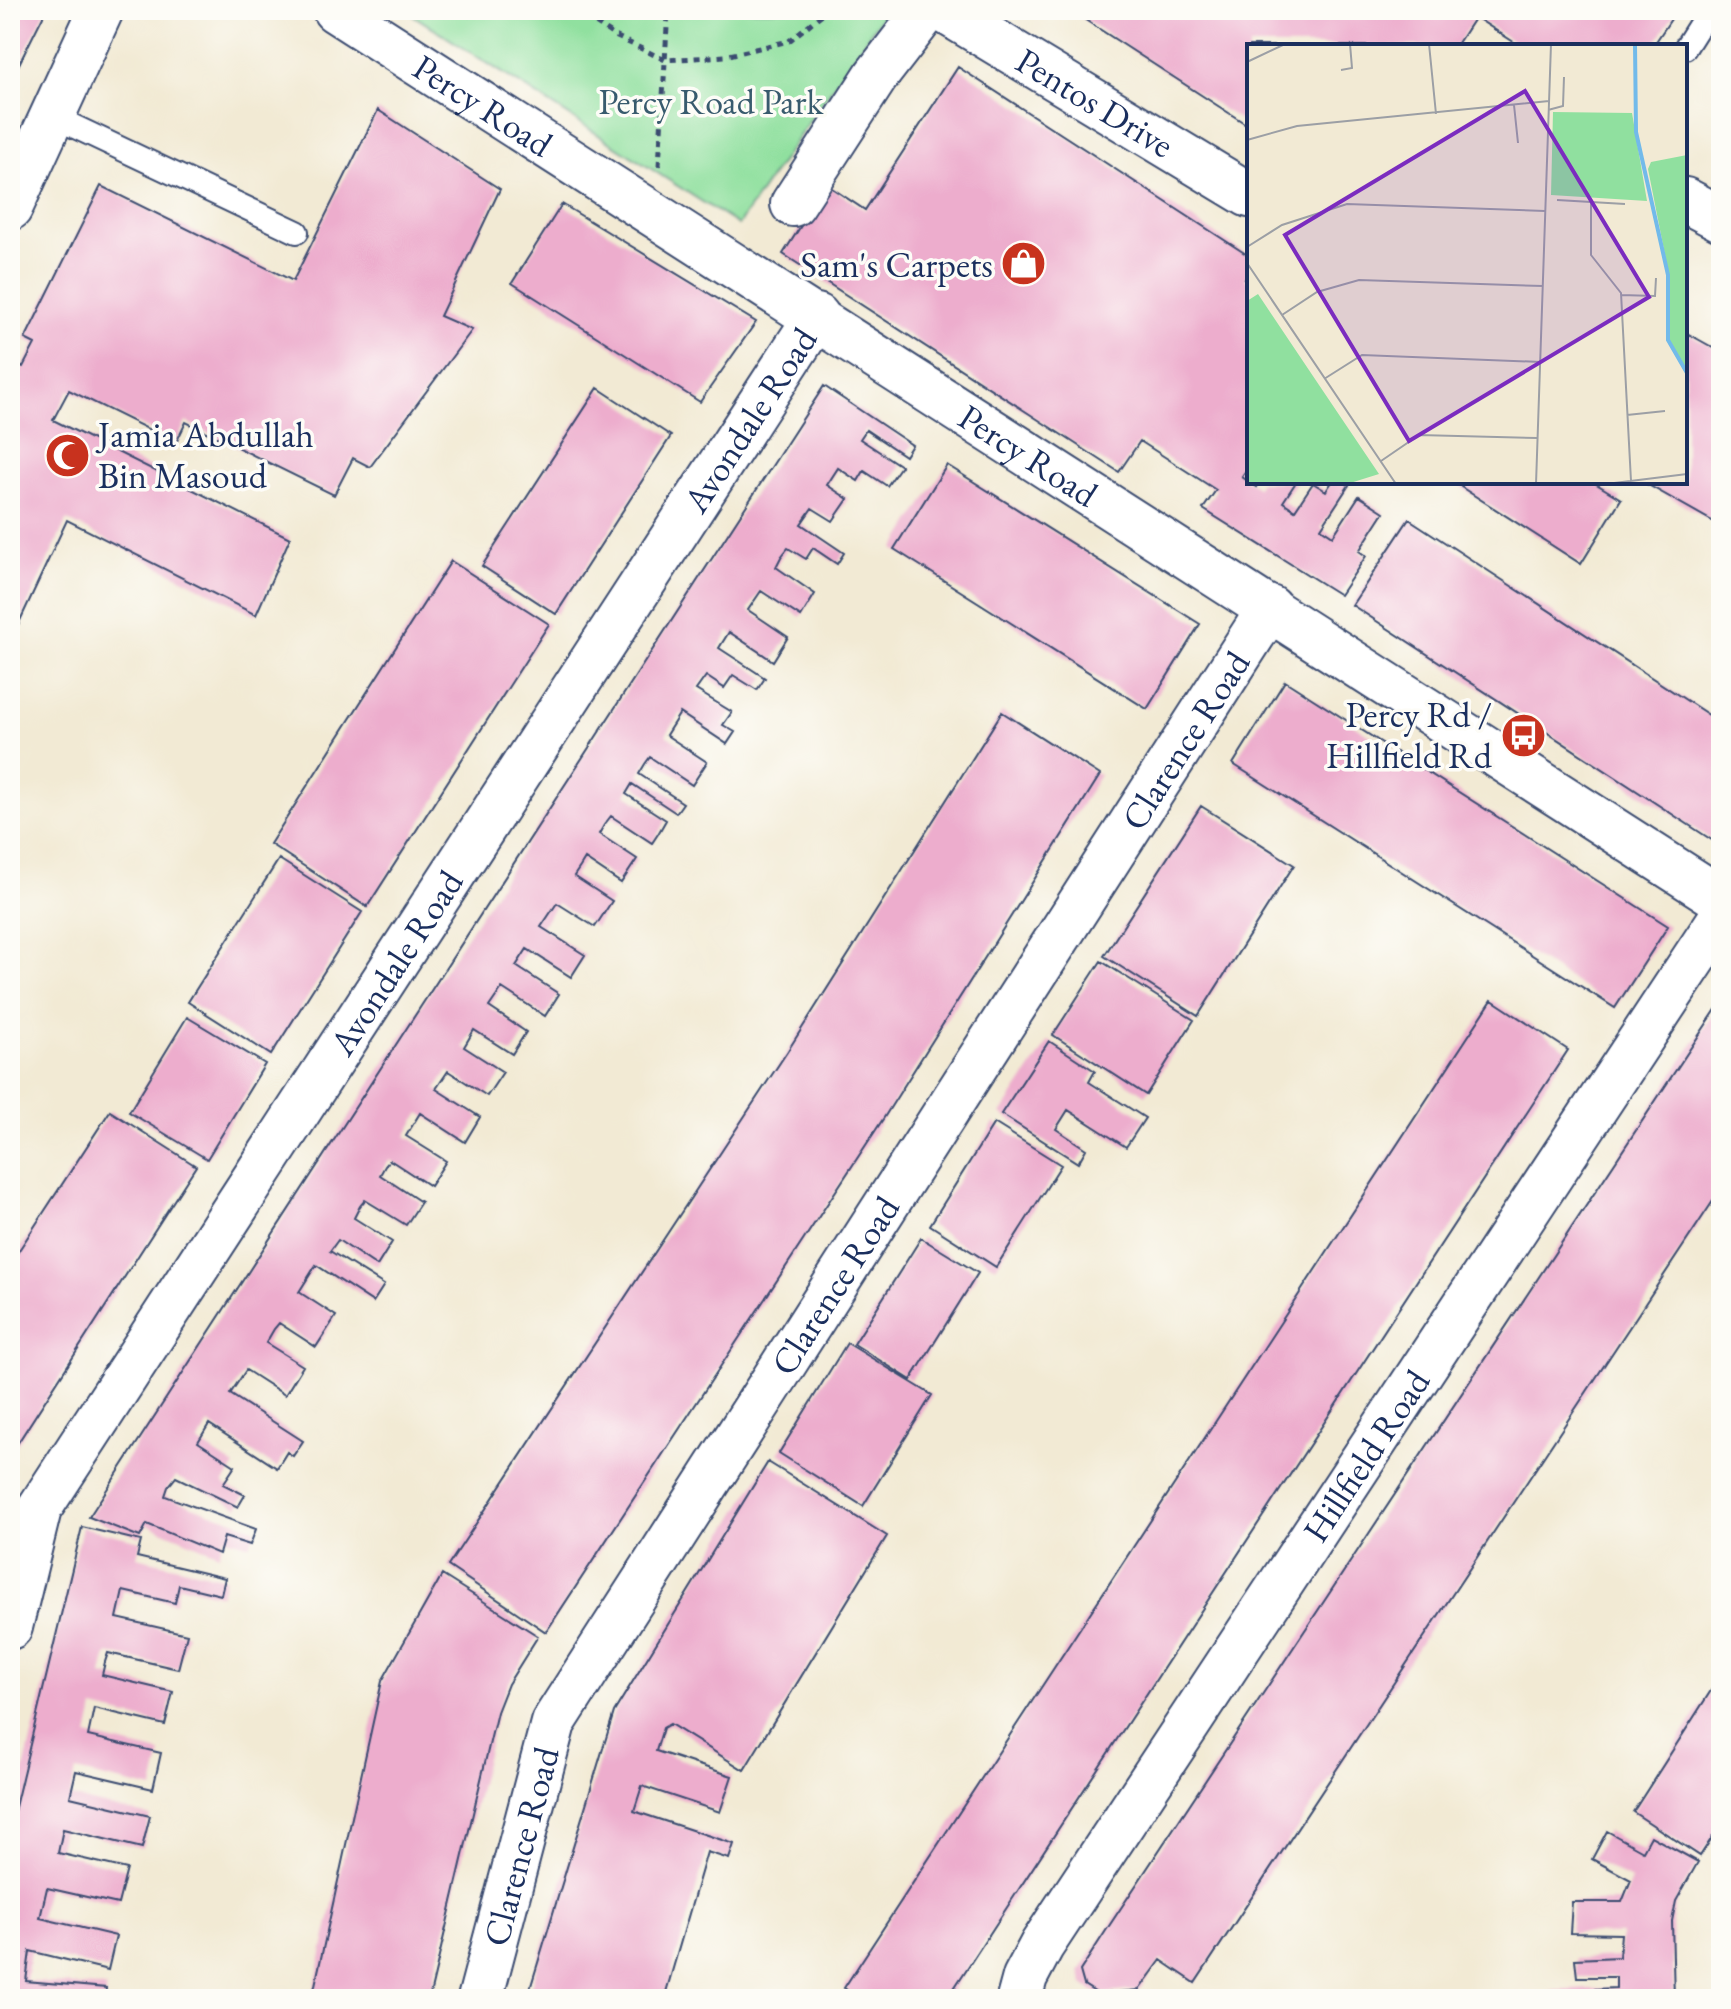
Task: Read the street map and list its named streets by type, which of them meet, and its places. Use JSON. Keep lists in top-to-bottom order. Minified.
{"streets":{"street":["Pentos Drive","Percy Road","Avondale Road","Clarence Road","Hillfield Road"]},"crossings":[["Percy Road","Avondale Road"],["Percy Road","Clarence Road"]],"parks":["Percy Road Park"],"places":{"shop":["Sam's Carpets"],"mosque":["Jamia Abdullah Bin Masoud"],"bus stop":["Percy Rd / Hillfield Rd"]}}
